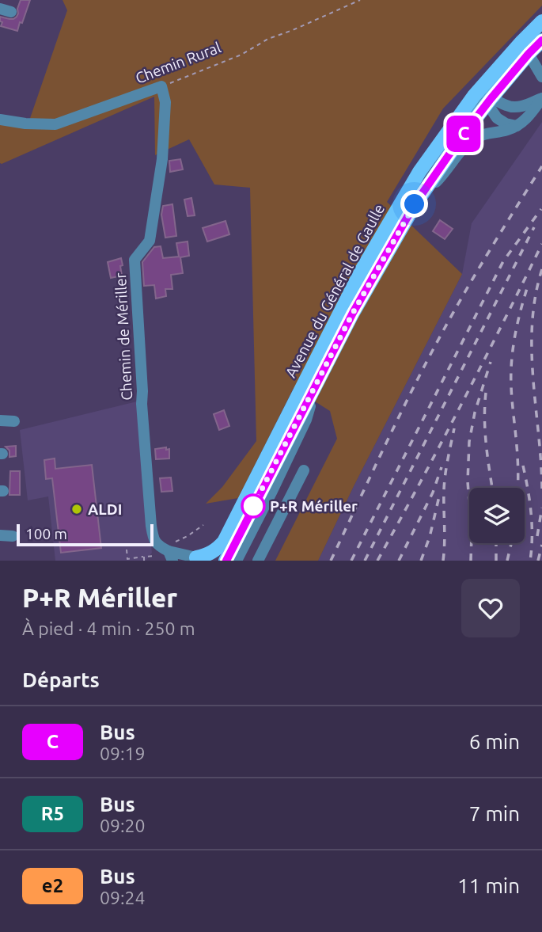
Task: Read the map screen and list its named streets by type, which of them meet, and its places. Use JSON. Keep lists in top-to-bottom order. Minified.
{"streets":{"main road":["Avenue du Général de Gaulle"],"street":["Chemin Rural","Chemin de Mériller"]},"crossings":[["Chemin Rural","Chemin de Mériller"]],"places":["P+R Mériller","ALDI"],"lines":["bus line C"],"scale_bar":"100 m","page":{"on_map":"C","scale":"100 m","heading":[["P+R Mériller","À pied · 4 min · 250 m"],"Départs"],"list":[{"mark":"C","name":"Bus","note":"09:19","value":"6 min"},{"mark":"R5","name":"Bus","note":"09:20","value":"7 min"},{"mark":"e2","name":"Bus","note":"09:24","value":"11 min"}]}}
